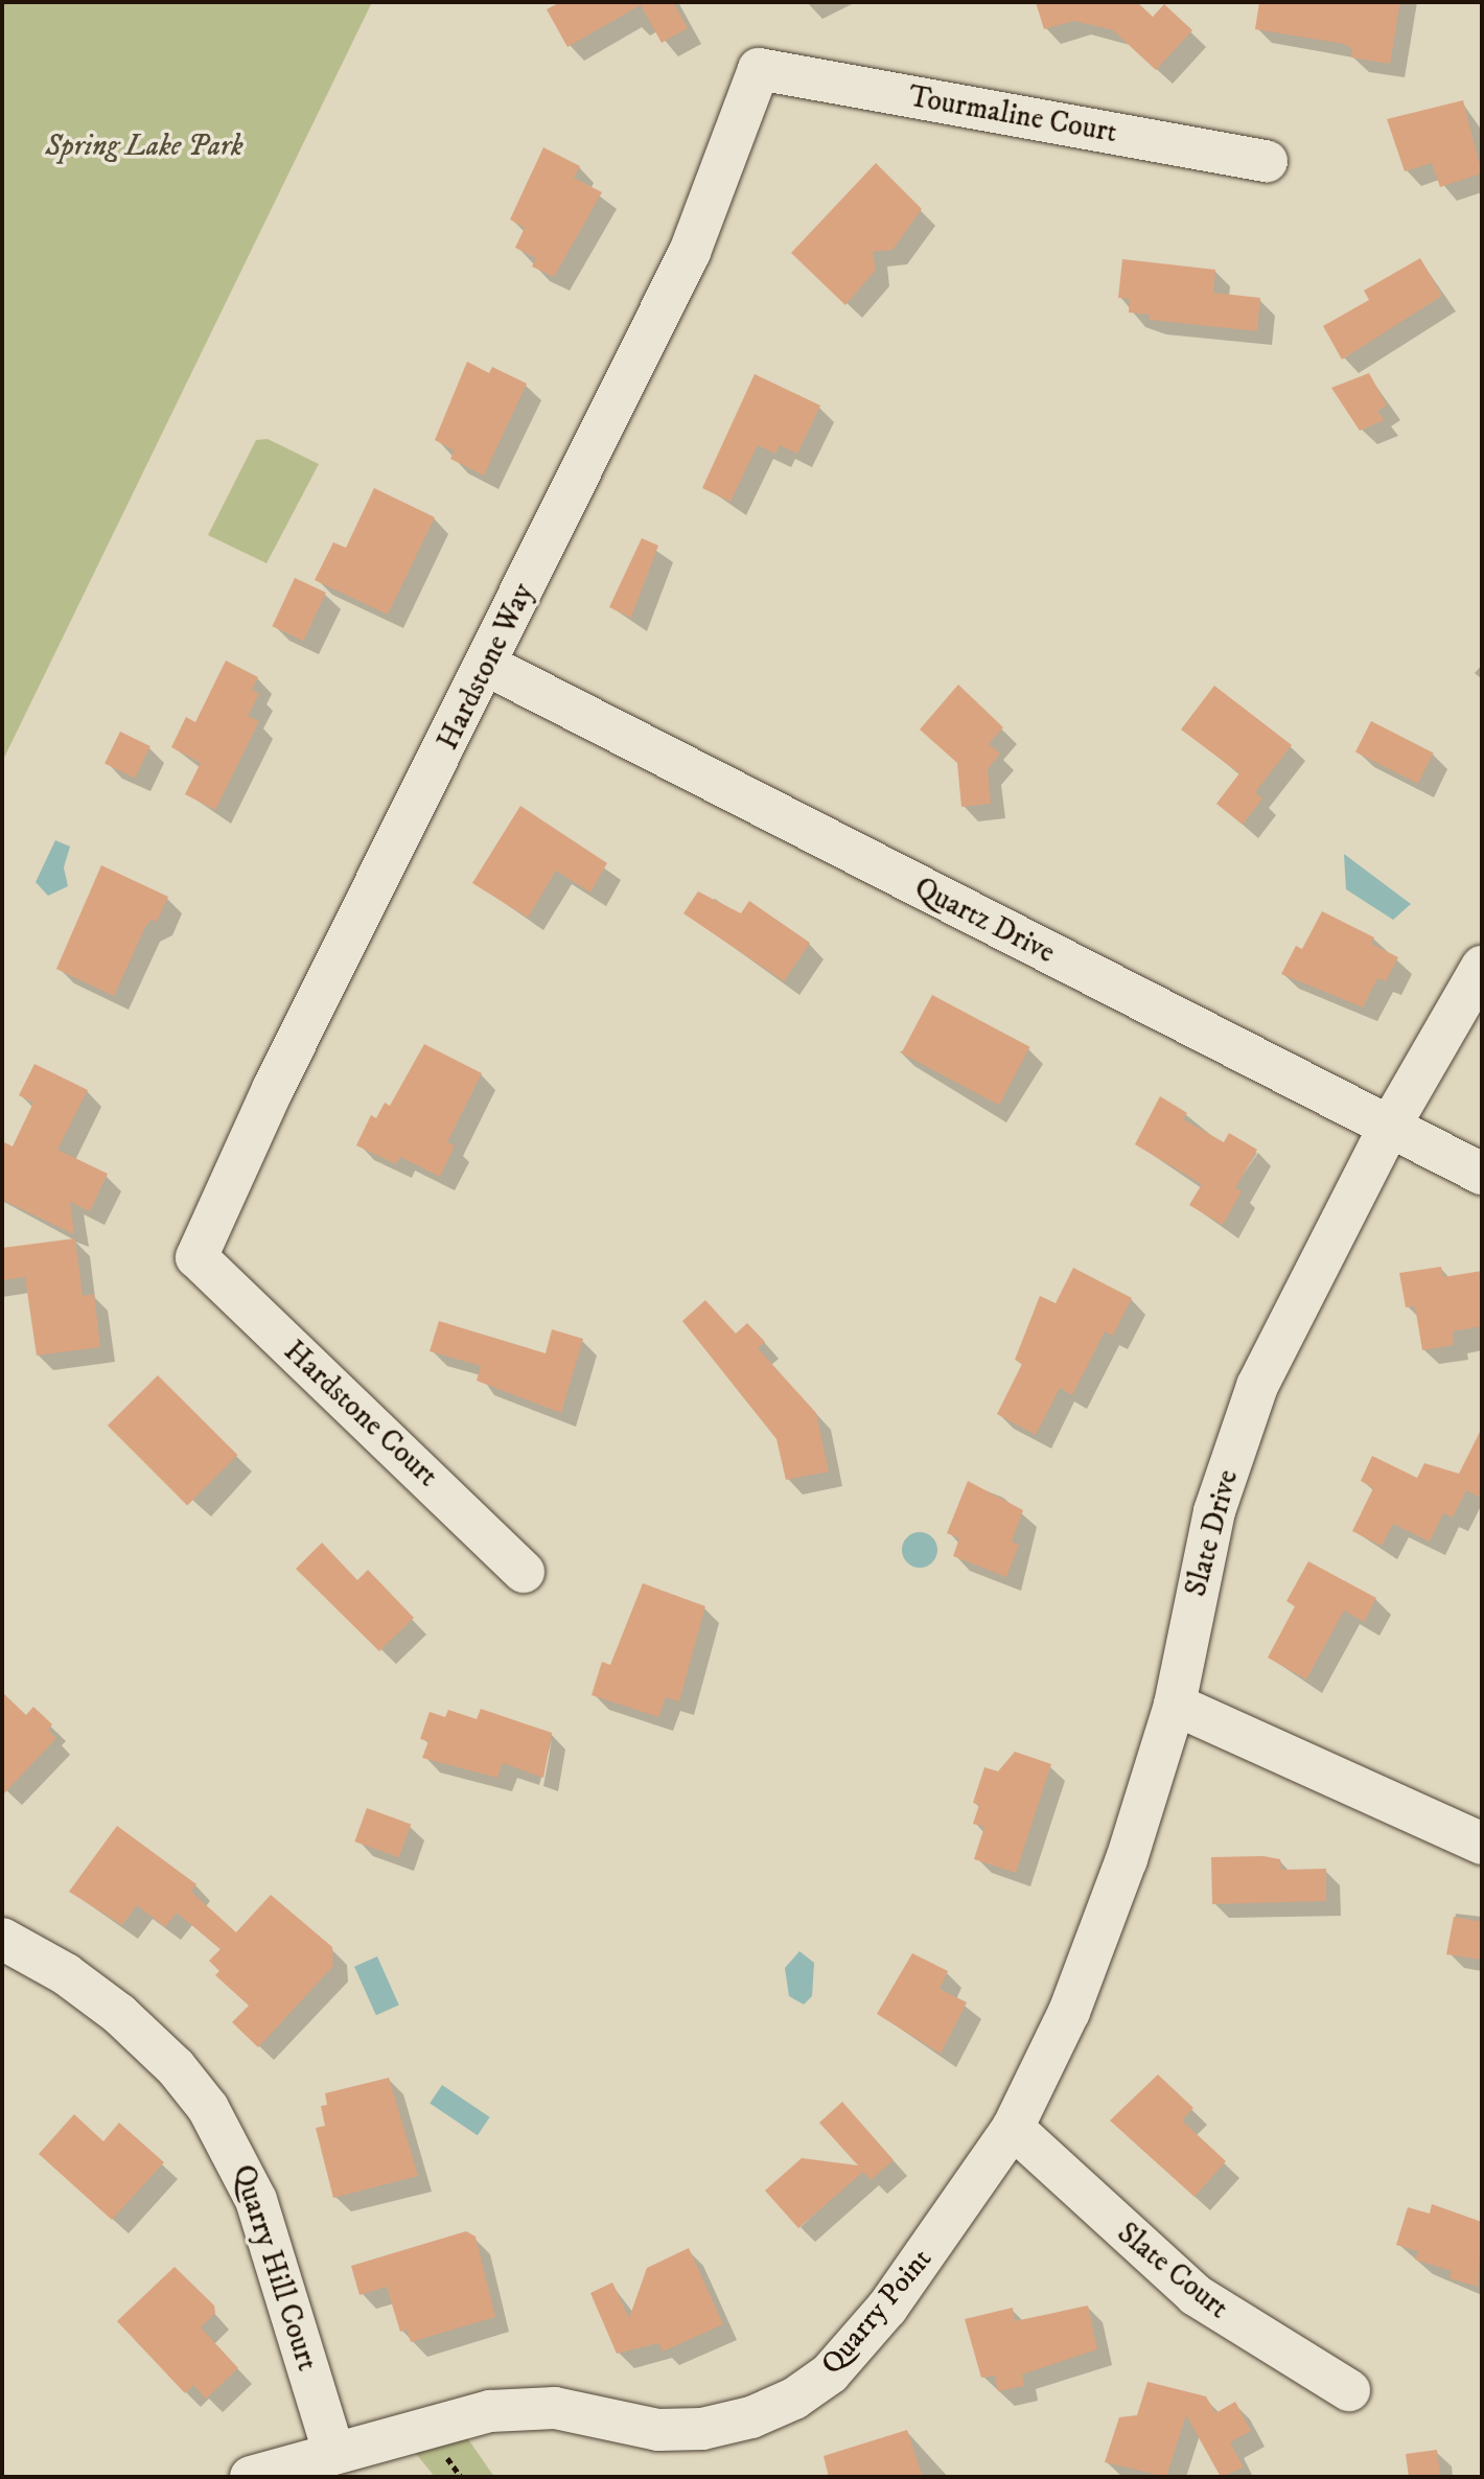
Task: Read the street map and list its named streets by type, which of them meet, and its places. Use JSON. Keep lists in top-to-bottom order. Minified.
{"streets":{"street":["Tourmaline Court","Hardstone Way","Quartz Drive","Hardstone Court","Slate Drive","Quarry Hill Court","Slate Court","Quarry Point"]},"crossings":[["Tourmaline Court","Hardstone Way"],["Hardstone Way","Quartz Drive"],["Hardstone Way","Hardstone Court"],["Quartz Drive","Slate Drive"],["Slate Drive","Slate Court"],["Slate Drive","Quarry Point"],["Quarry Hill Court","Quarry Point"],["Slate Court","Quarry Point"]],"parks":["Spring Lake Park"]}
